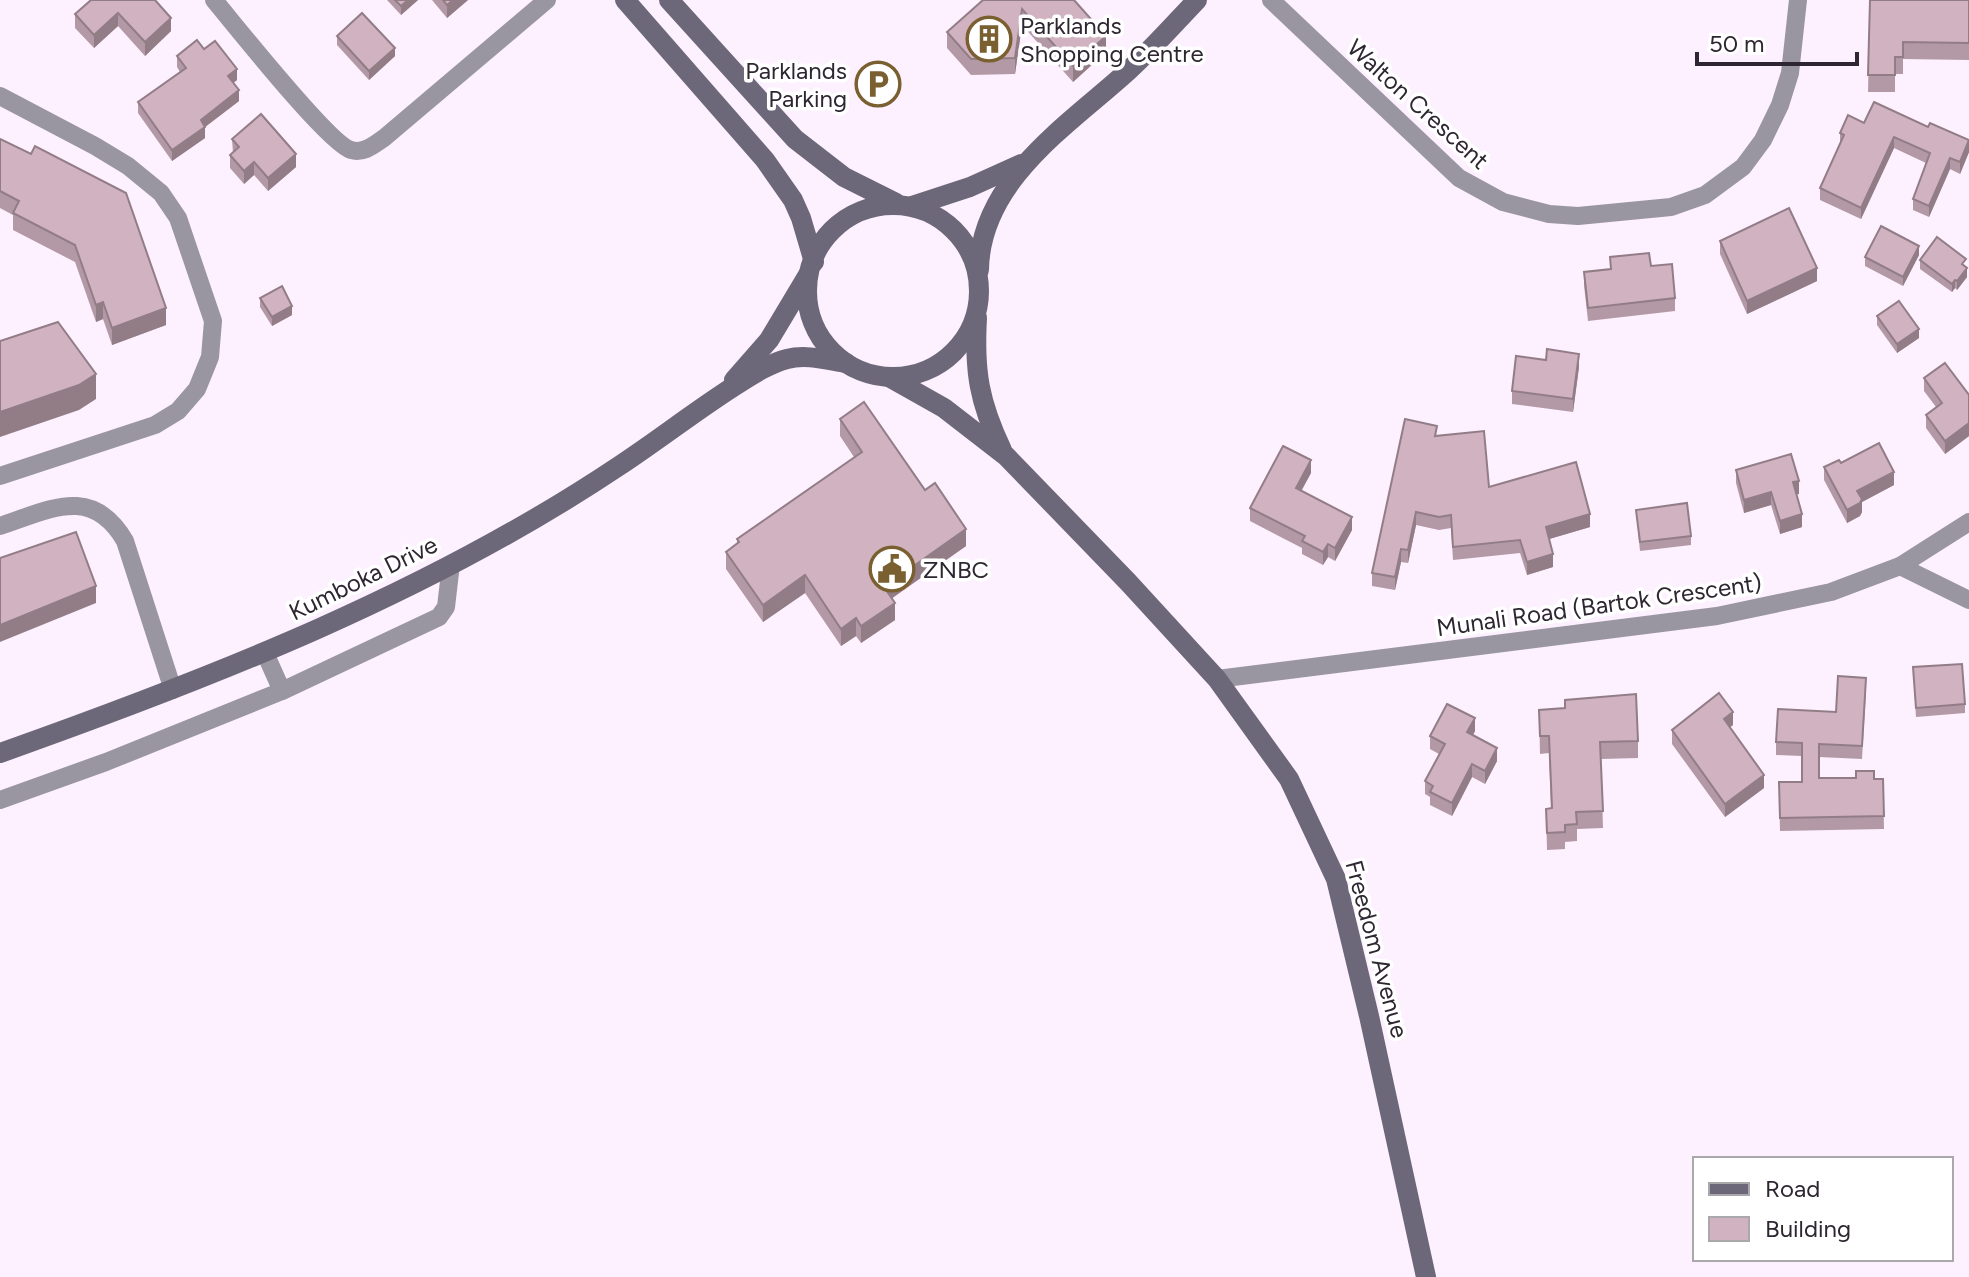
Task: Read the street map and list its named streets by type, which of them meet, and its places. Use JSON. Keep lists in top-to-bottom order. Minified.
{"streets":{"main road":["Kumboka Drive","Freedom Avenue"],"street":["Walton Crescent","Munali Road (Bartok Crescent)"]},"crossings":[["Kumboka Drive","Freedom Avenue"],["Munali Road (Bartok Crescent)","Freedom Avenue"]],"places":{"building":["Parklands Shopping Centre"],"parking":["Parklands Parking"],"public building":["ZNBC"]},"legend":["Road","Building"],"scale_bar":"50 m"}
